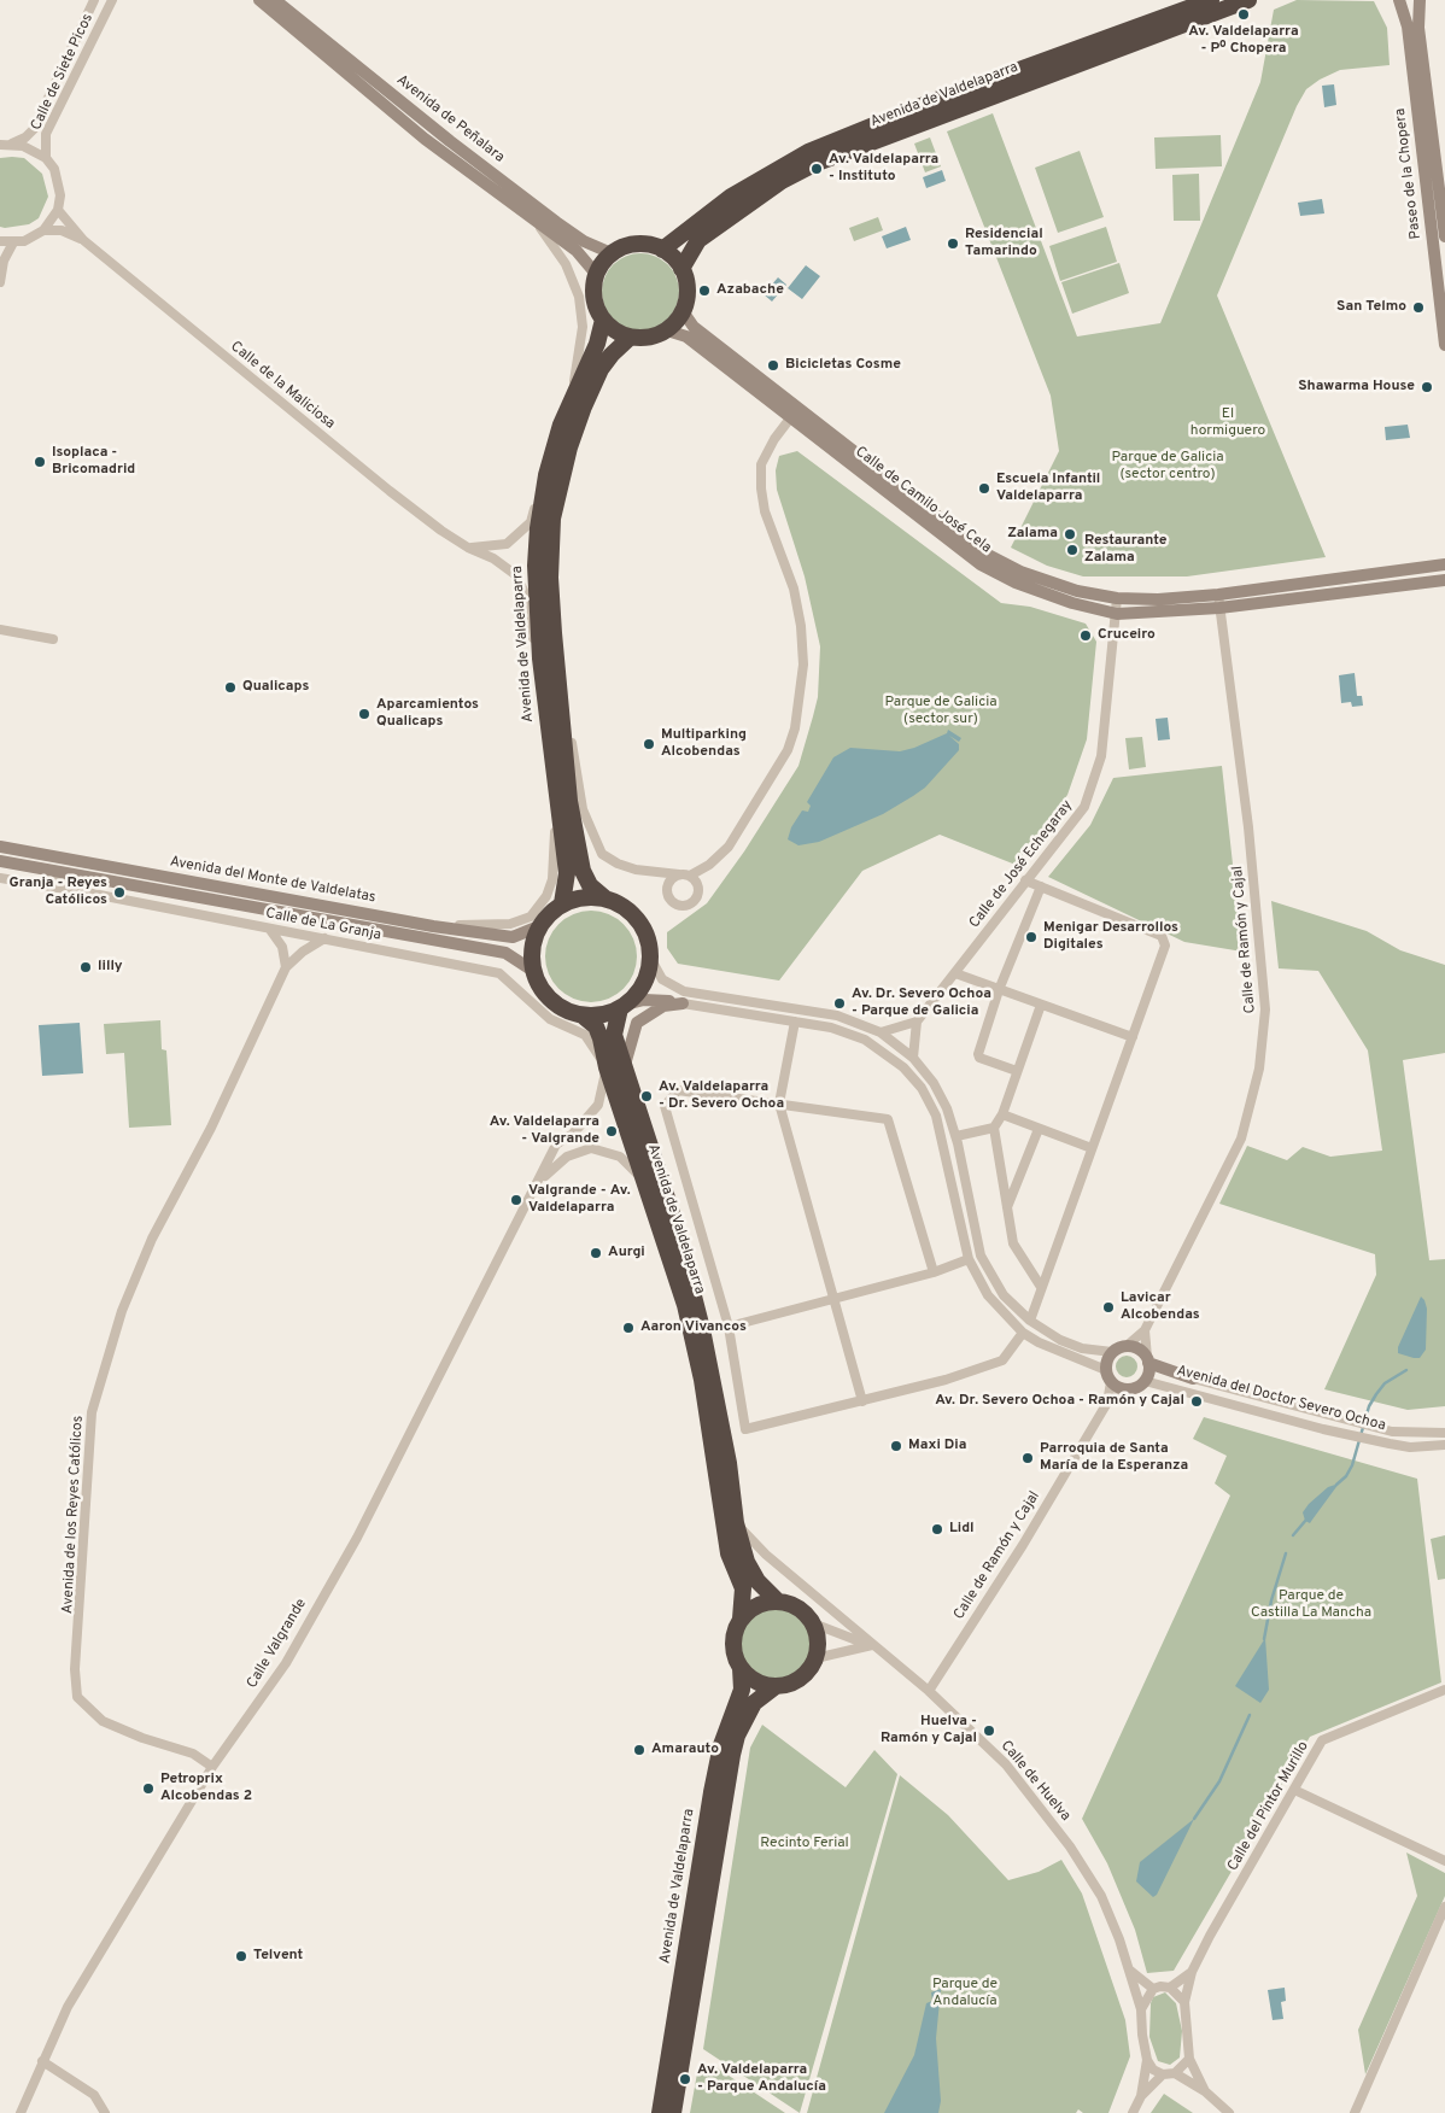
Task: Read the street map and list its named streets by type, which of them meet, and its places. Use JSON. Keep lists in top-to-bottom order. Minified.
{"streets":{"highway":["Avenida de Valdelaparra"],"street":["Calle de Siete Picos","Avenida de Peñalara","Paseo de la Chopera","Calle de la Maliciosa","Calle de Camilo José Cela","Calle de José Echegaray","Avenida del Monte de Valdelatas","Calle de La Granja","Calle de Ramón y Cajal","Avenida del Doctor Severo Ochoa","Avenida de los Reyes Católicos","Calle Valgrande","Calle de Huelva","Calle del Pintor Murillo"]},"crossings":[["Avenida de Valdelaparra","Avenida de Peñalara"],["Avenida de Valdelaparra","Calle de la Maliciosa"],["Avenida de Valdelaparra","Calle de Camilo José Cela"],["Avenida de Valdelaparra","Avenida del Monte de Valdelatas"],["Avenida de Valdelaparra","Calle de La Granja"],["Avenida de Valdelaparra","Calle Valgrande"],["Avenida de Valdelaparra","Calle de Huelva"],["Avenida de Peñalara","Calle de Camilo José Cela"],["Calle de Camilo José Cela","Calle de José Echegaray"],["Calle de Camilo José Cela","Calle de Ramón y Cajal"],["Calle de La Granja","Avenida de los Reyes Católicos"],["Calle de La Granja","Calle Valgrande"],["Calle de Ramón y Cajal","Avenida del Doctor Severo Ochoa"],["Calle de Ramón y Cajal","Calle de Huelva"],["Avenida de los Reyes Católicos","Calle Valgrande"]],"parks":["El hormiguero","Parque de Galicia (sector centro)","Parque de Galicia (sector sur)","Parque de Castilla La Mancha","Recinto Ferial","Parque de Andalucía"],"places":["Av. Valdelaparra - Pº Chopera","Av. Valdelaparra - Instituto","Residencial Tamarindo","Azabache","San Telmo","Bicicletas Cosme","Shawarma House","Isoplaca - Bricomadrid","Escuela Infantil Valdelaparra","Zalama","Restaurante Zalama","Cruceiro","Qualicaps","Aparcamientos Qualicaps","Multiparking Alcobendas","Granja - Reyes Católicos","Menigar Desarrollos Digitales","lilly","Av. Dr. Severo Ochoa - Parque de Galicia","Av. Valdelaparra - Dr. Severo Ochoa","Av. Valdelaparra - Valgrande","Valgrande - Av. Valdelaparra","Aurgi","Lavicar Alcobendas","Aaron Vivancos","Av. Dr. Severo Ochoa - Ramón y Cajal","Maxi Dia","Parroquia de Santa María de la Esperanza","Lidl","Huelva - Ramón y Cajal","Amarauto","Petroprix Alcobendas 2","Telvent","Av. Valdelaparra - Parque Andalucía"]}
